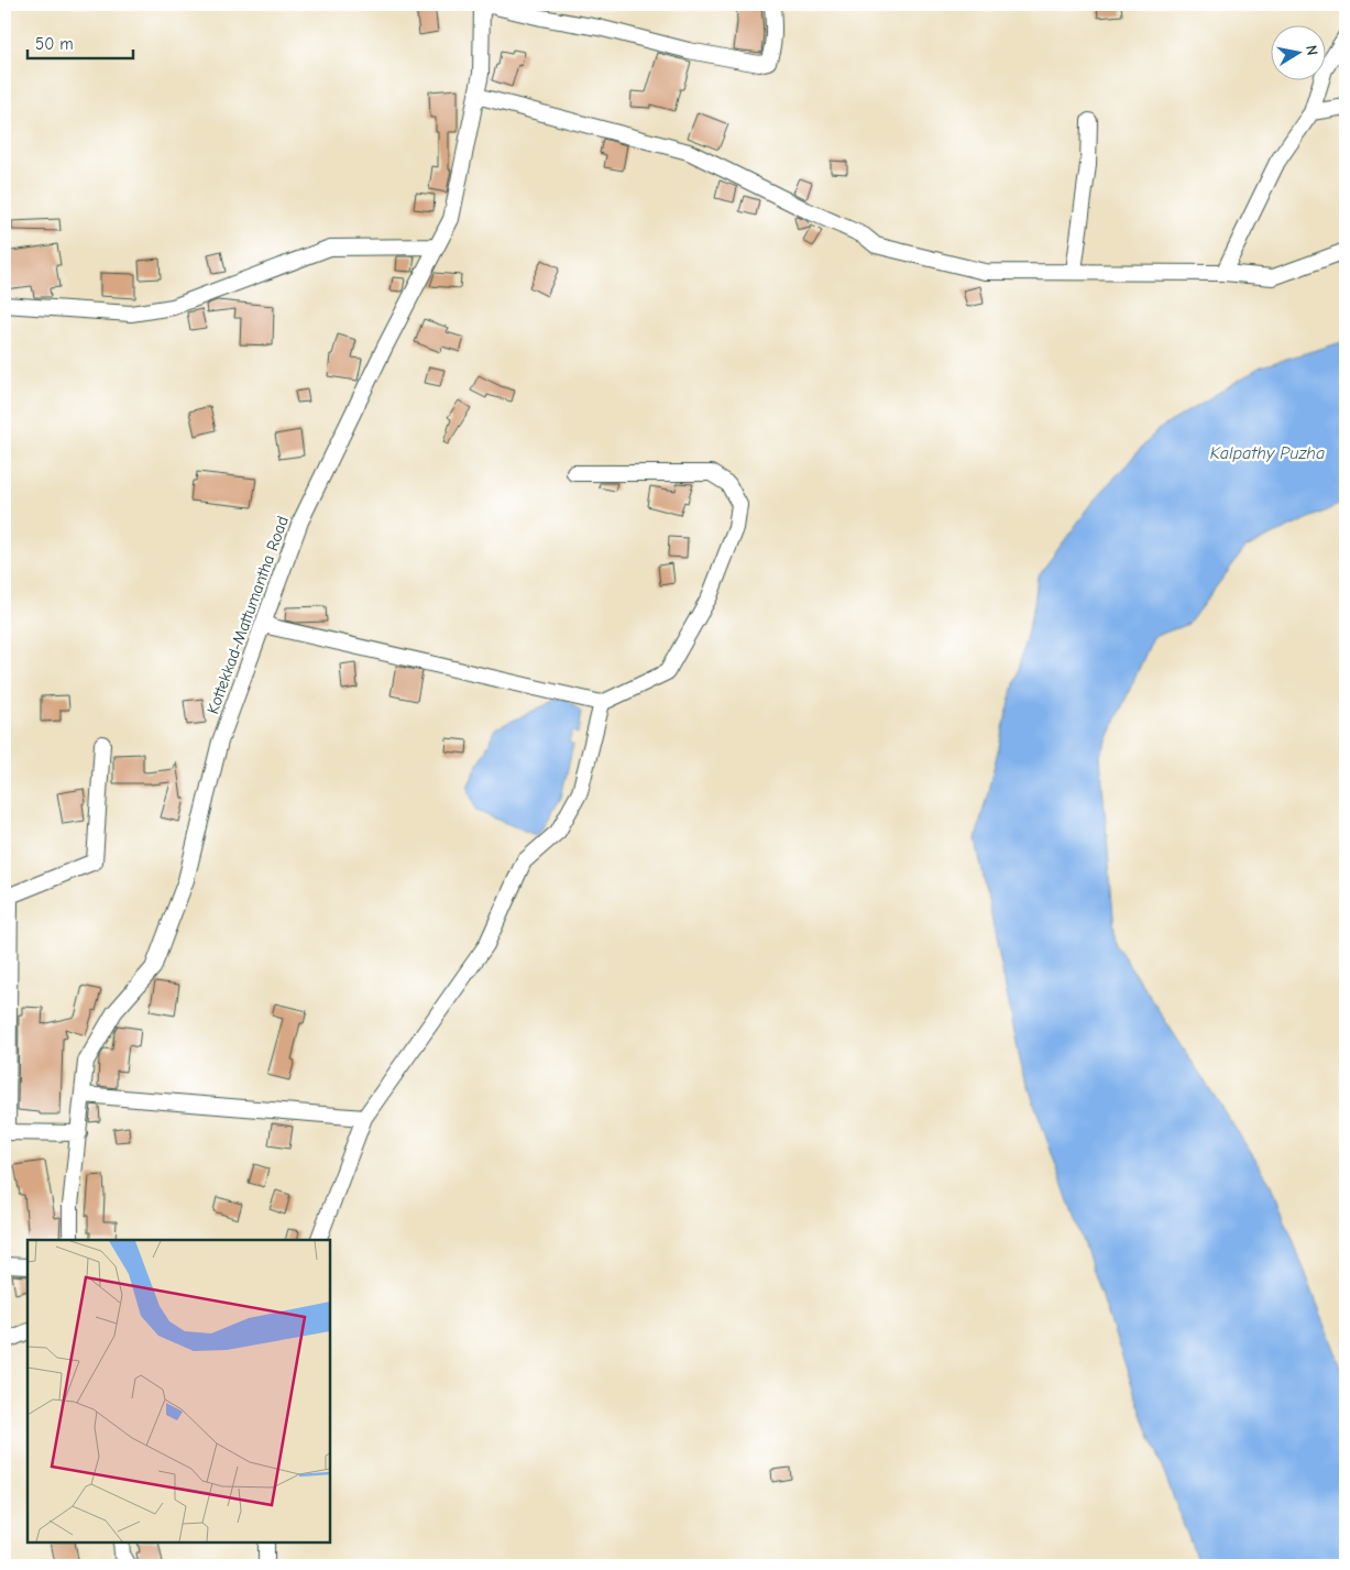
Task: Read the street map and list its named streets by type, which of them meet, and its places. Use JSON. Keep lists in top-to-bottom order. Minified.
{"streets":{"street":["Kottekkad-Mattumantha Road"]},"water":["Kalpathy Puzha"],"scale_bar":"50 m","north":"right"}
